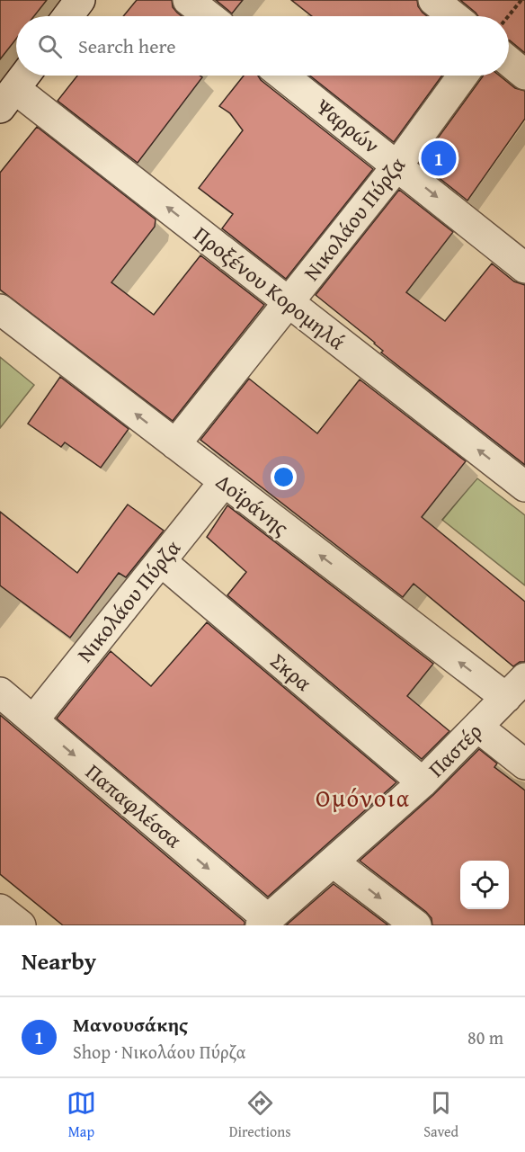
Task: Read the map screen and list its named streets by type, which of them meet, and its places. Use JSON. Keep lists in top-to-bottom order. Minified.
{"streets":{"street":["Ψαρρών","Νικολάου Πύρζα","Προξένου Κορομηλά","Δοϊράνης","Σκρα","Παστέρ","Παπαφλέσσα"]},"crossings":[["Ψαρρών","Νικολάου Πύρζα"],["Νικολάου Πύρζα","Προξένου Κορομηλά"],["Νικολάου Πύρζα","Δοϊράνης"],["Νικολάου Πύρζα","Σκρα"],["Νικολάου Πύρζα","Παπαφλέσσα"],["Δοϊράνης","Παστέρ"],["Σκρα","Παστέρ"],["Παστέρ","Παπαφλέσσα"]],"one_way":["Ψαρρών","Προξένου Κορομηλά","Δοϊράνης","Παπαφλέσσα"],"districts":["Ομόνοια"],"page":{"search":"Search here","pins":"1","heading":"Nearby","list":[{"mark":"1","name":"Μανουσάκης","note":"Shop · Νικολάου Πύρζα","value":"80 m"}],"nav":["Map","Directions","Saved"]}}
